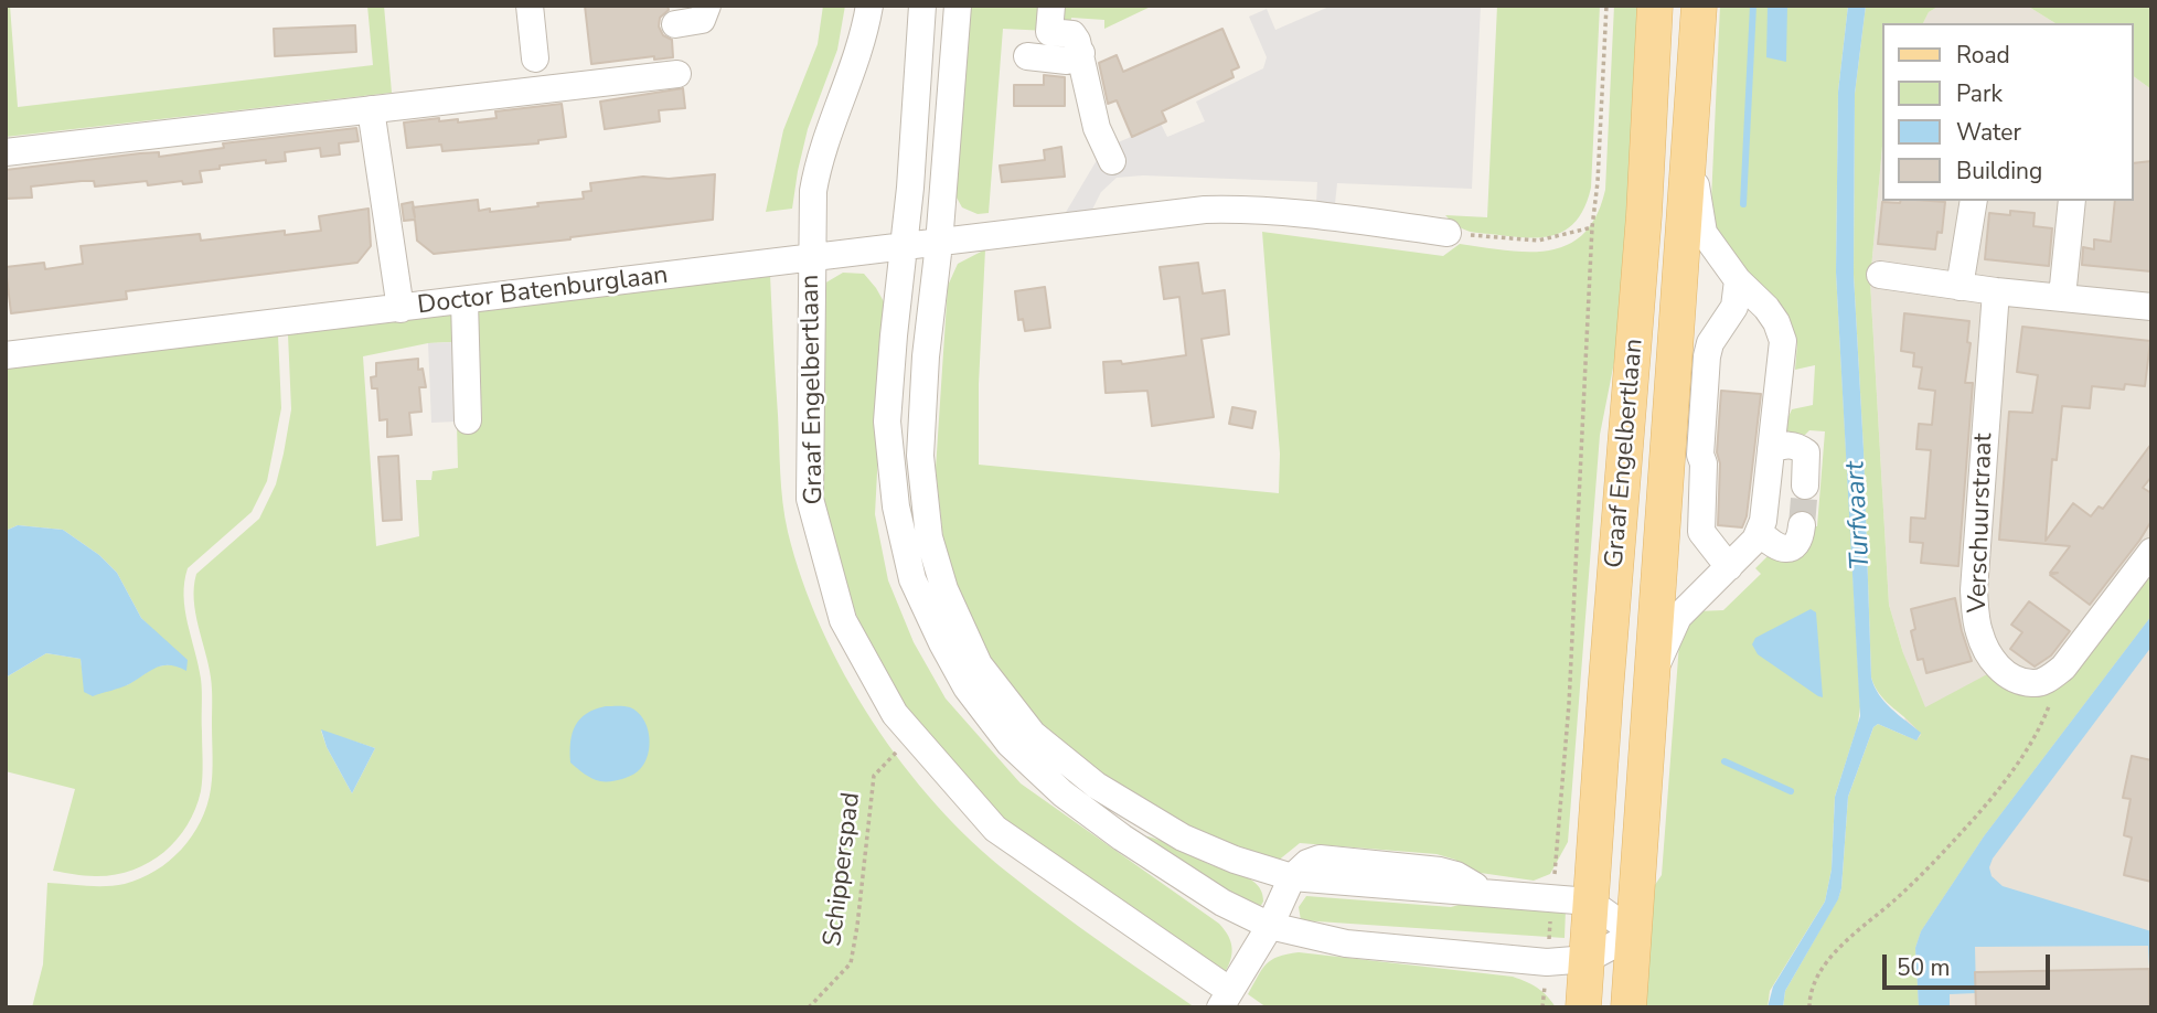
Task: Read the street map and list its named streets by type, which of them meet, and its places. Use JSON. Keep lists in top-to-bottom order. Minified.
{"streets":{"main road":["Graaf Engelbertlaan"],"street":["Doctor Batenburglaan","Verschuurstraat"],"path":["Schipperspad"]},"crossings":[["Doctor Batenburglaan","Graaf Engelbertlaan"],["Graaf Engelbertlaan","Schipperspad"]],"water":["Turfvaart"],"legend":["Road","Park","Water","Building"],"scale_bar":"50 m"}
